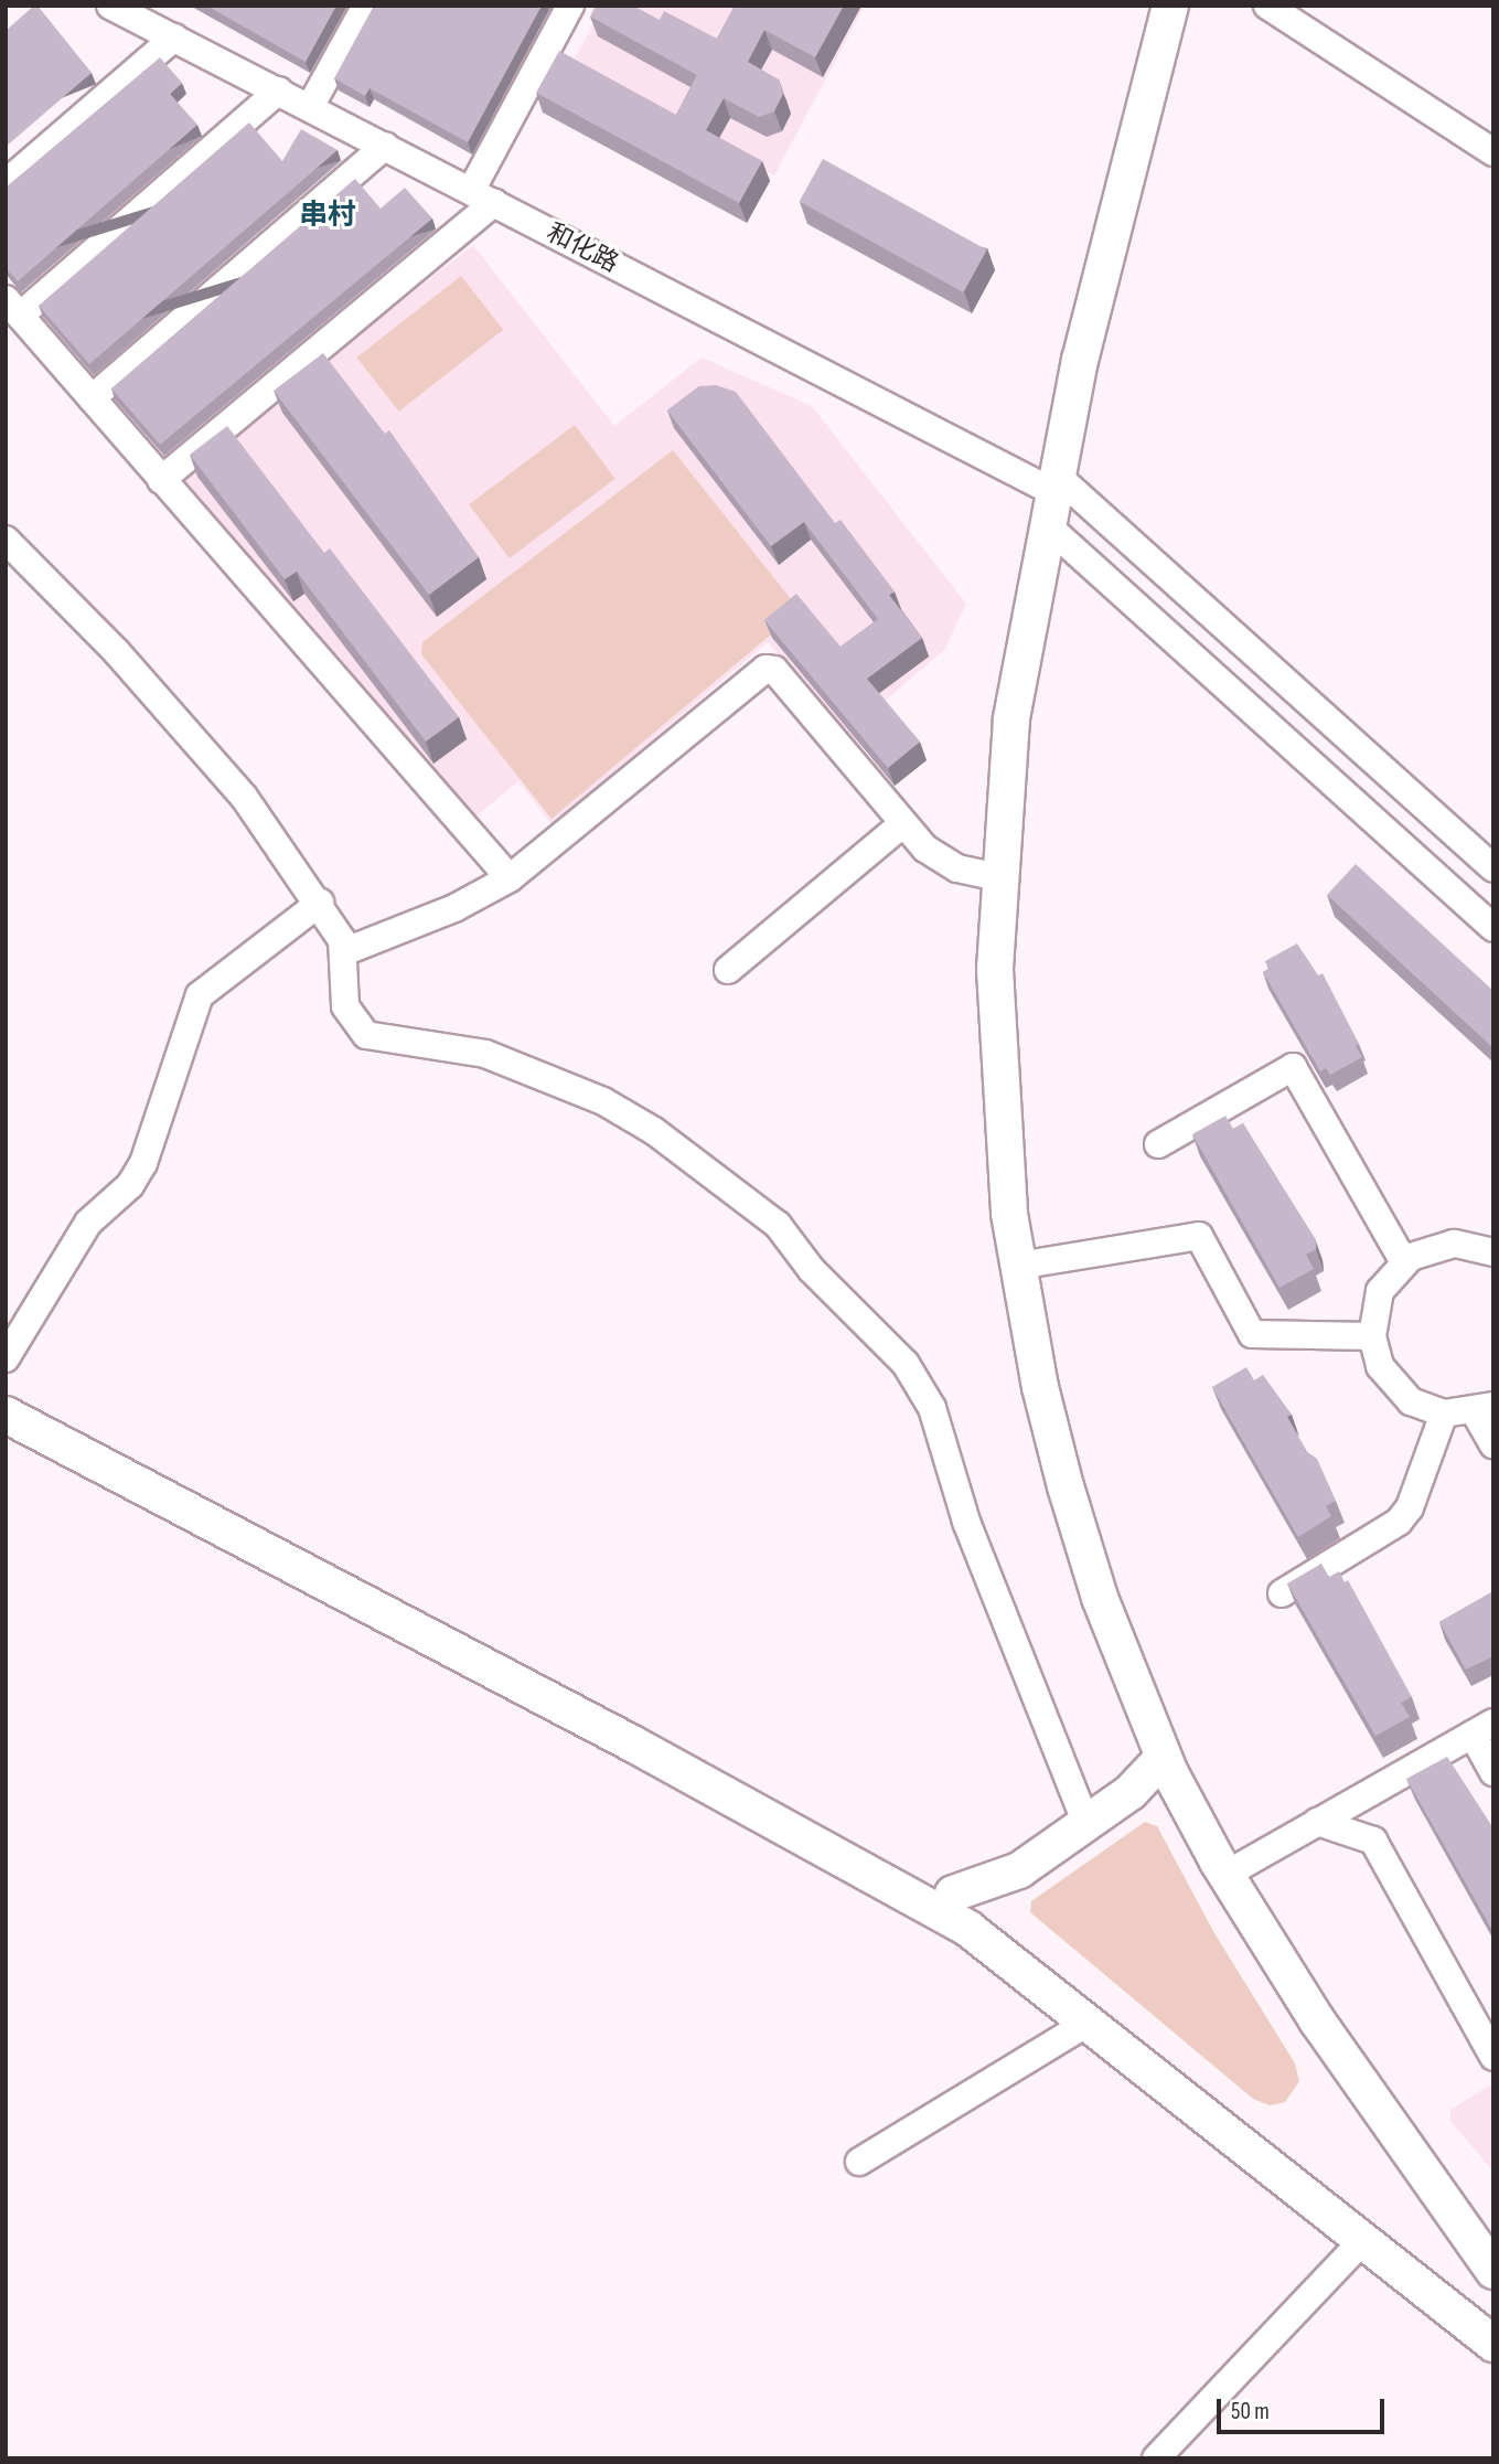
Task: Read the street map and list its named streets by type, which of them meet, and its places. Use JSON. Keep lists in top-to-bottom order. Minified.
{"streets":{"street":["和化路"]},"districts":["串村"],"scale_bar":"50 m"}
